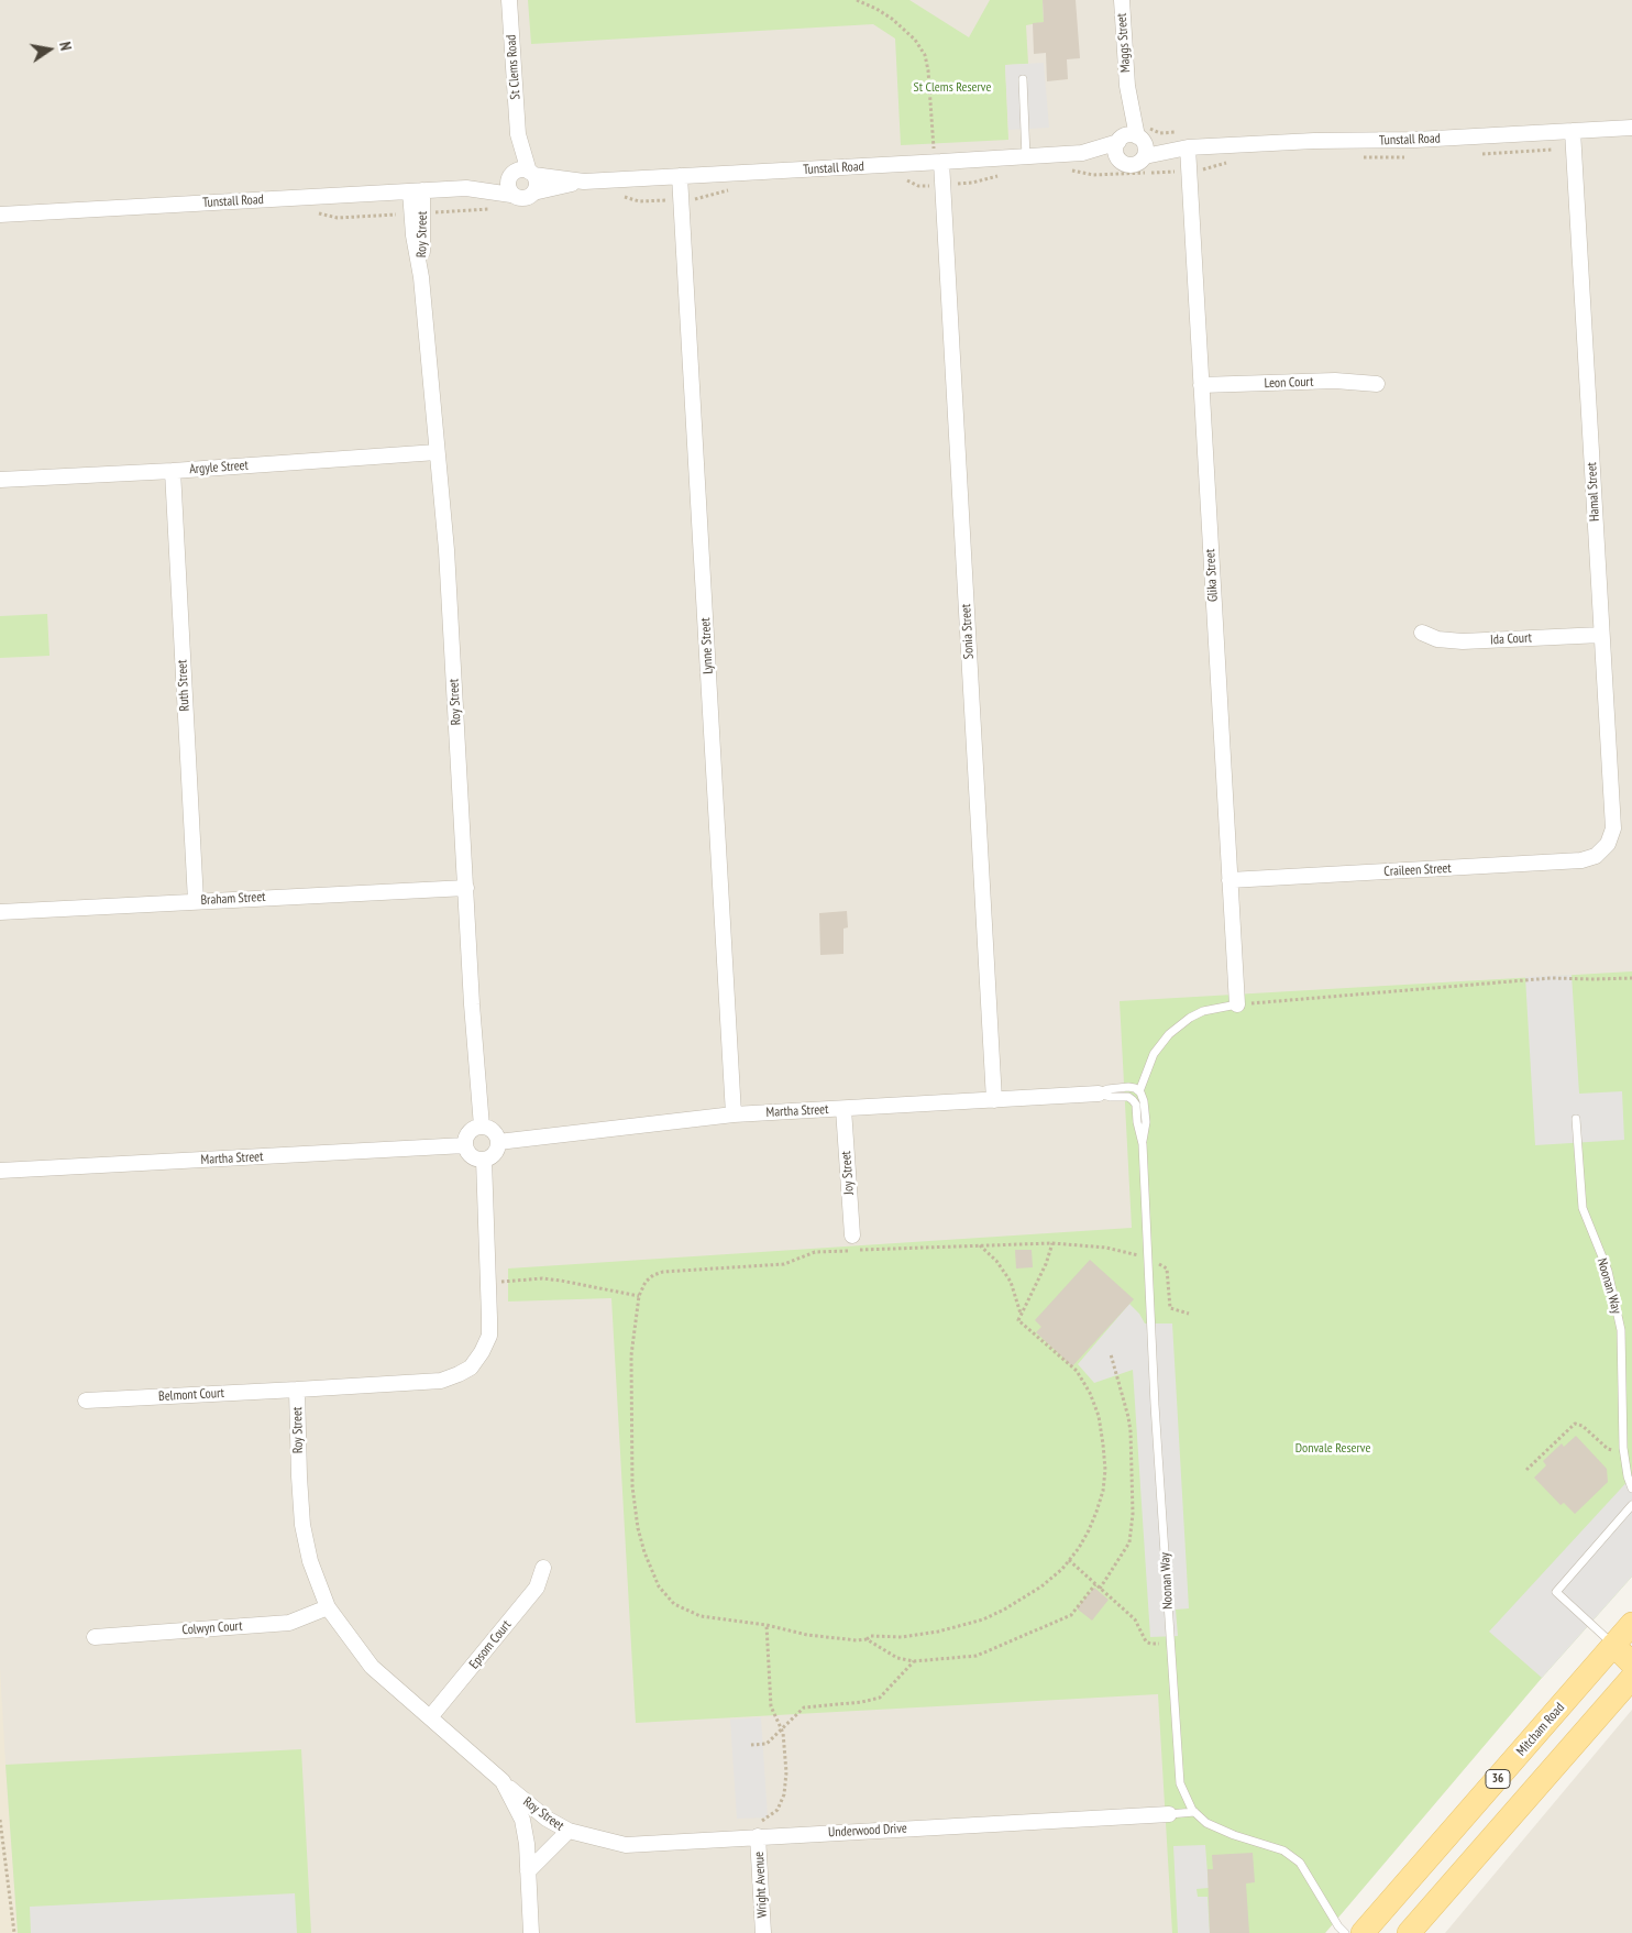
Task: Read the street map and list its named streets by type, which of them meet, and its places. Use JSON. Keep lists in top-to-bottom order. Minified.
{"streets":{"main road":["Mitcham Road","36"],"street":["Maggs Street","St Clems Road","Tunstall Road","Roy Street","Leon Court","Argyle Street","Hamal Street","Glika Street","Sonia Street","Ida Court","Lynne Street","Ruth Street","Craileen Street","Braham Street","Martha Street","Joy Street","Belmont Court","Colwyn Court","Epsom Court","Underwood Drive","Wright Avenue"],"lane":["Noonan Way"]},"crossings":[["Maggs Street","Tunstall Road"],["Tunstall Road","Roy Street"],["Tunstall Road","Hamal Street"],["Tunstall Road","Glika Street"],["Tunstall Road","Sonia Street"],["Tunstall Road","Lynne Street"],["Roy Street","Argyle Street"],["Roy Street","Braham Street"],["Roy Street","Martha Street"],["Roy Street","Belmont Court"],["Roy Street","Colwyn Court"],["Roy Street","Epsom Court"],["Roy Street","Underwood Drive"],["Leon Court","Glika Street"],["Argyle Street","Ruth Street"],["Hamal Street","Ida Court"],["Hamal Street","Craileen Street"],["Glika Street","Craileen Street"],["Sonia Street","Martha Street"],["Lynne Street","Martha Street"],["Ruth Street","Braham Street"],["Martha Street","Joy Street"],["Martha Street","Noonan Way"],["Underwood Drive","Wright Avenue"]],"parks":["St Clems Reserve","Donvale Reserve"],"north":"right"}
